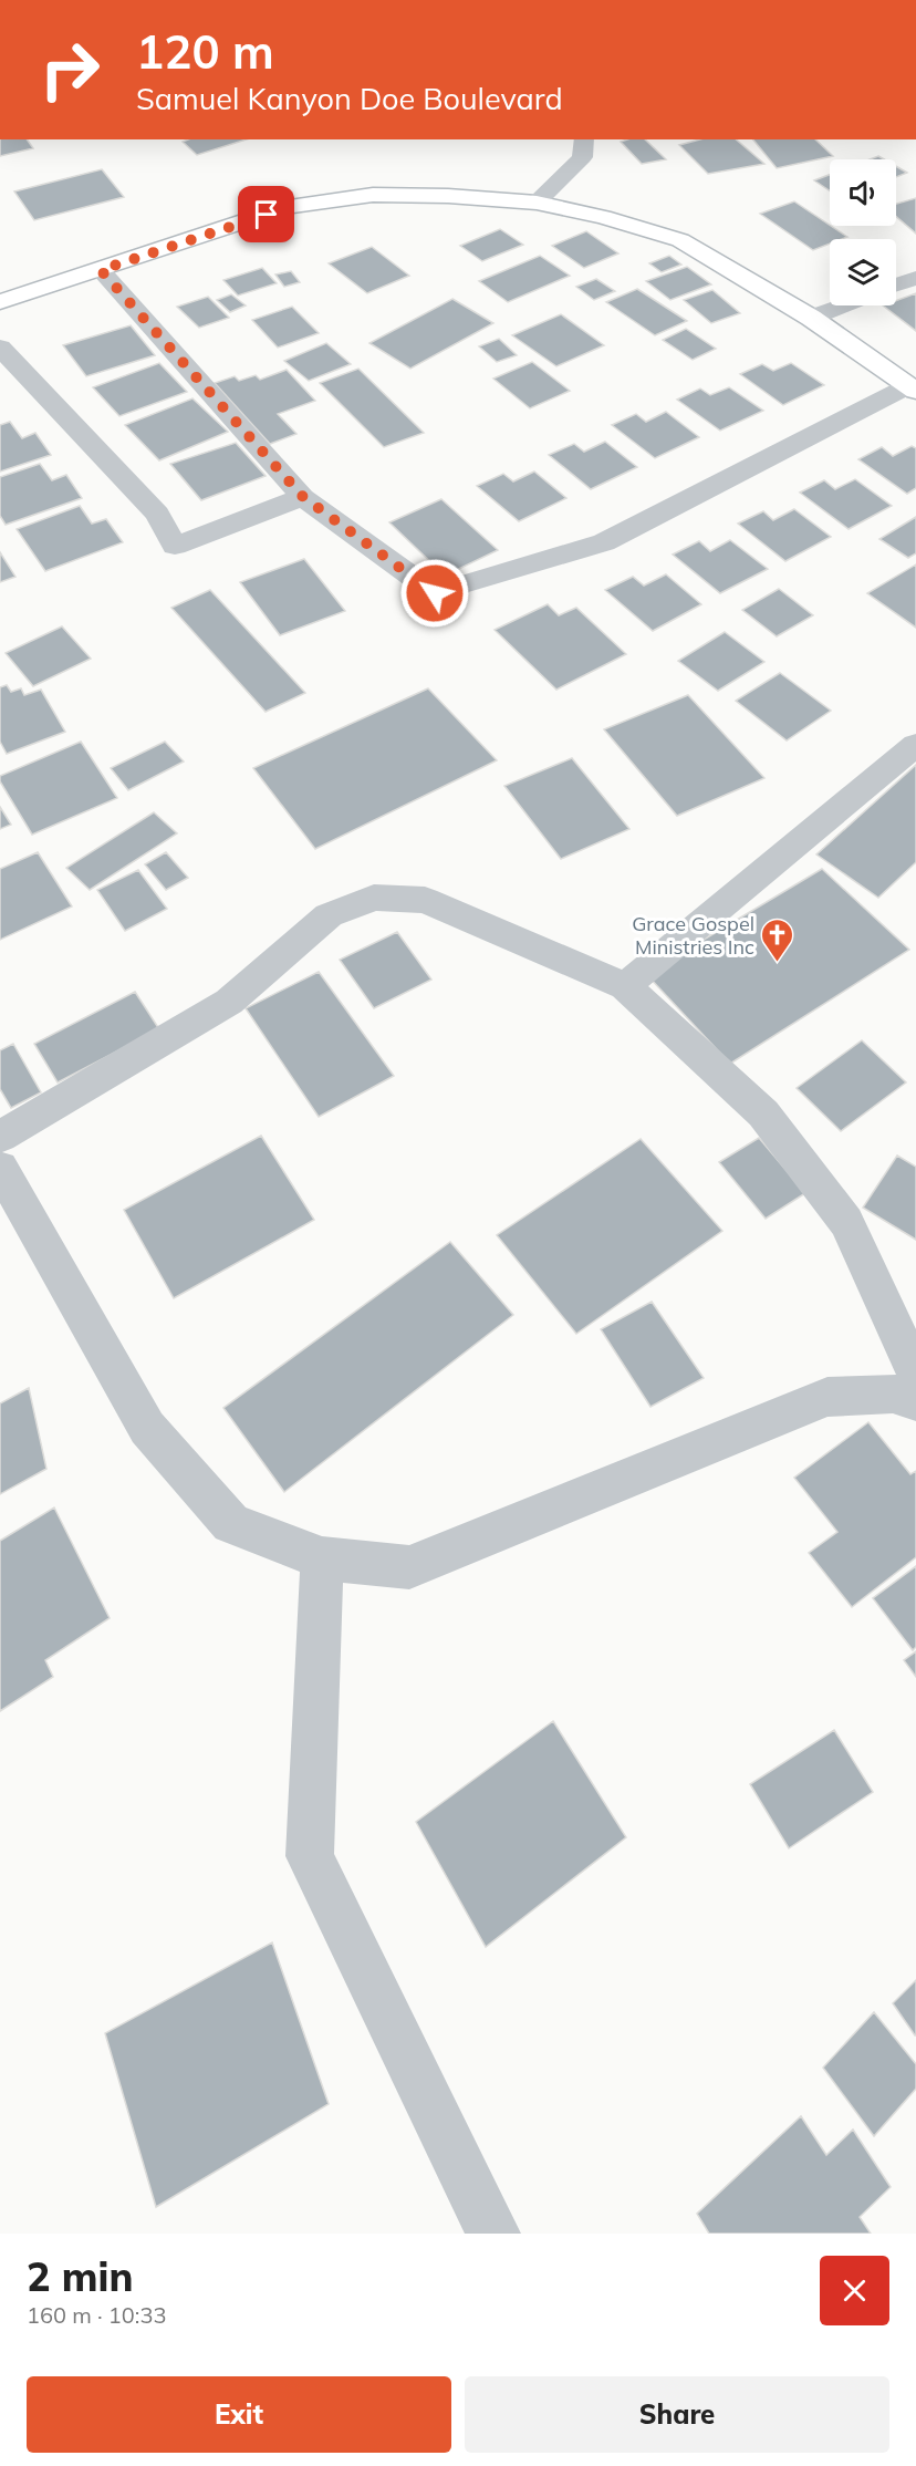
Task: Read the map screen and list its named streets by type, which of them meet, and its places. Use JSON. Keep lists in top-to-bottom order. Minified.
{"places":{"church":["Grace Gospel Ministries Inc"]},"page":{"turn":["120 m","Samuel Kanyon Doe Boulevard"],"heading":["2 min","160 m · 10:33"],"buttons":["Exit","Share"]}}
